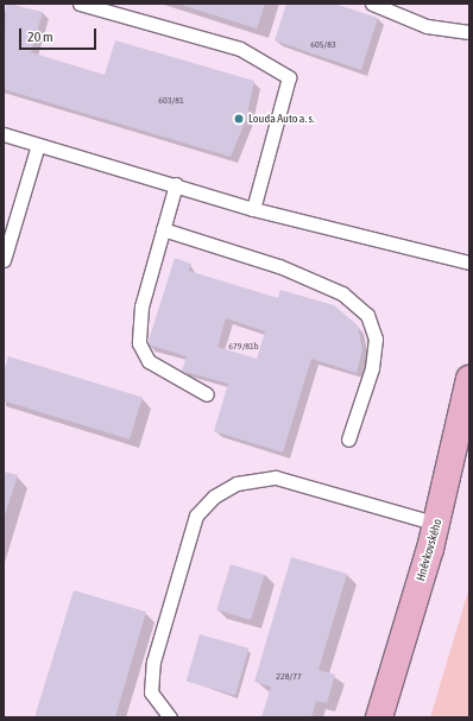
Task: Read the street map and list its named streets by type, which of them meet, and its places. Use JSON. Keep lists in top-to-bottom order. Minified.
{"streets":{"main road":["Hněvkovského"]},"places":["Louda Auto a. s."],"house_numbers":["605/83","603/81","679/81b","228/77"],"scale_bar":"20 m"}
